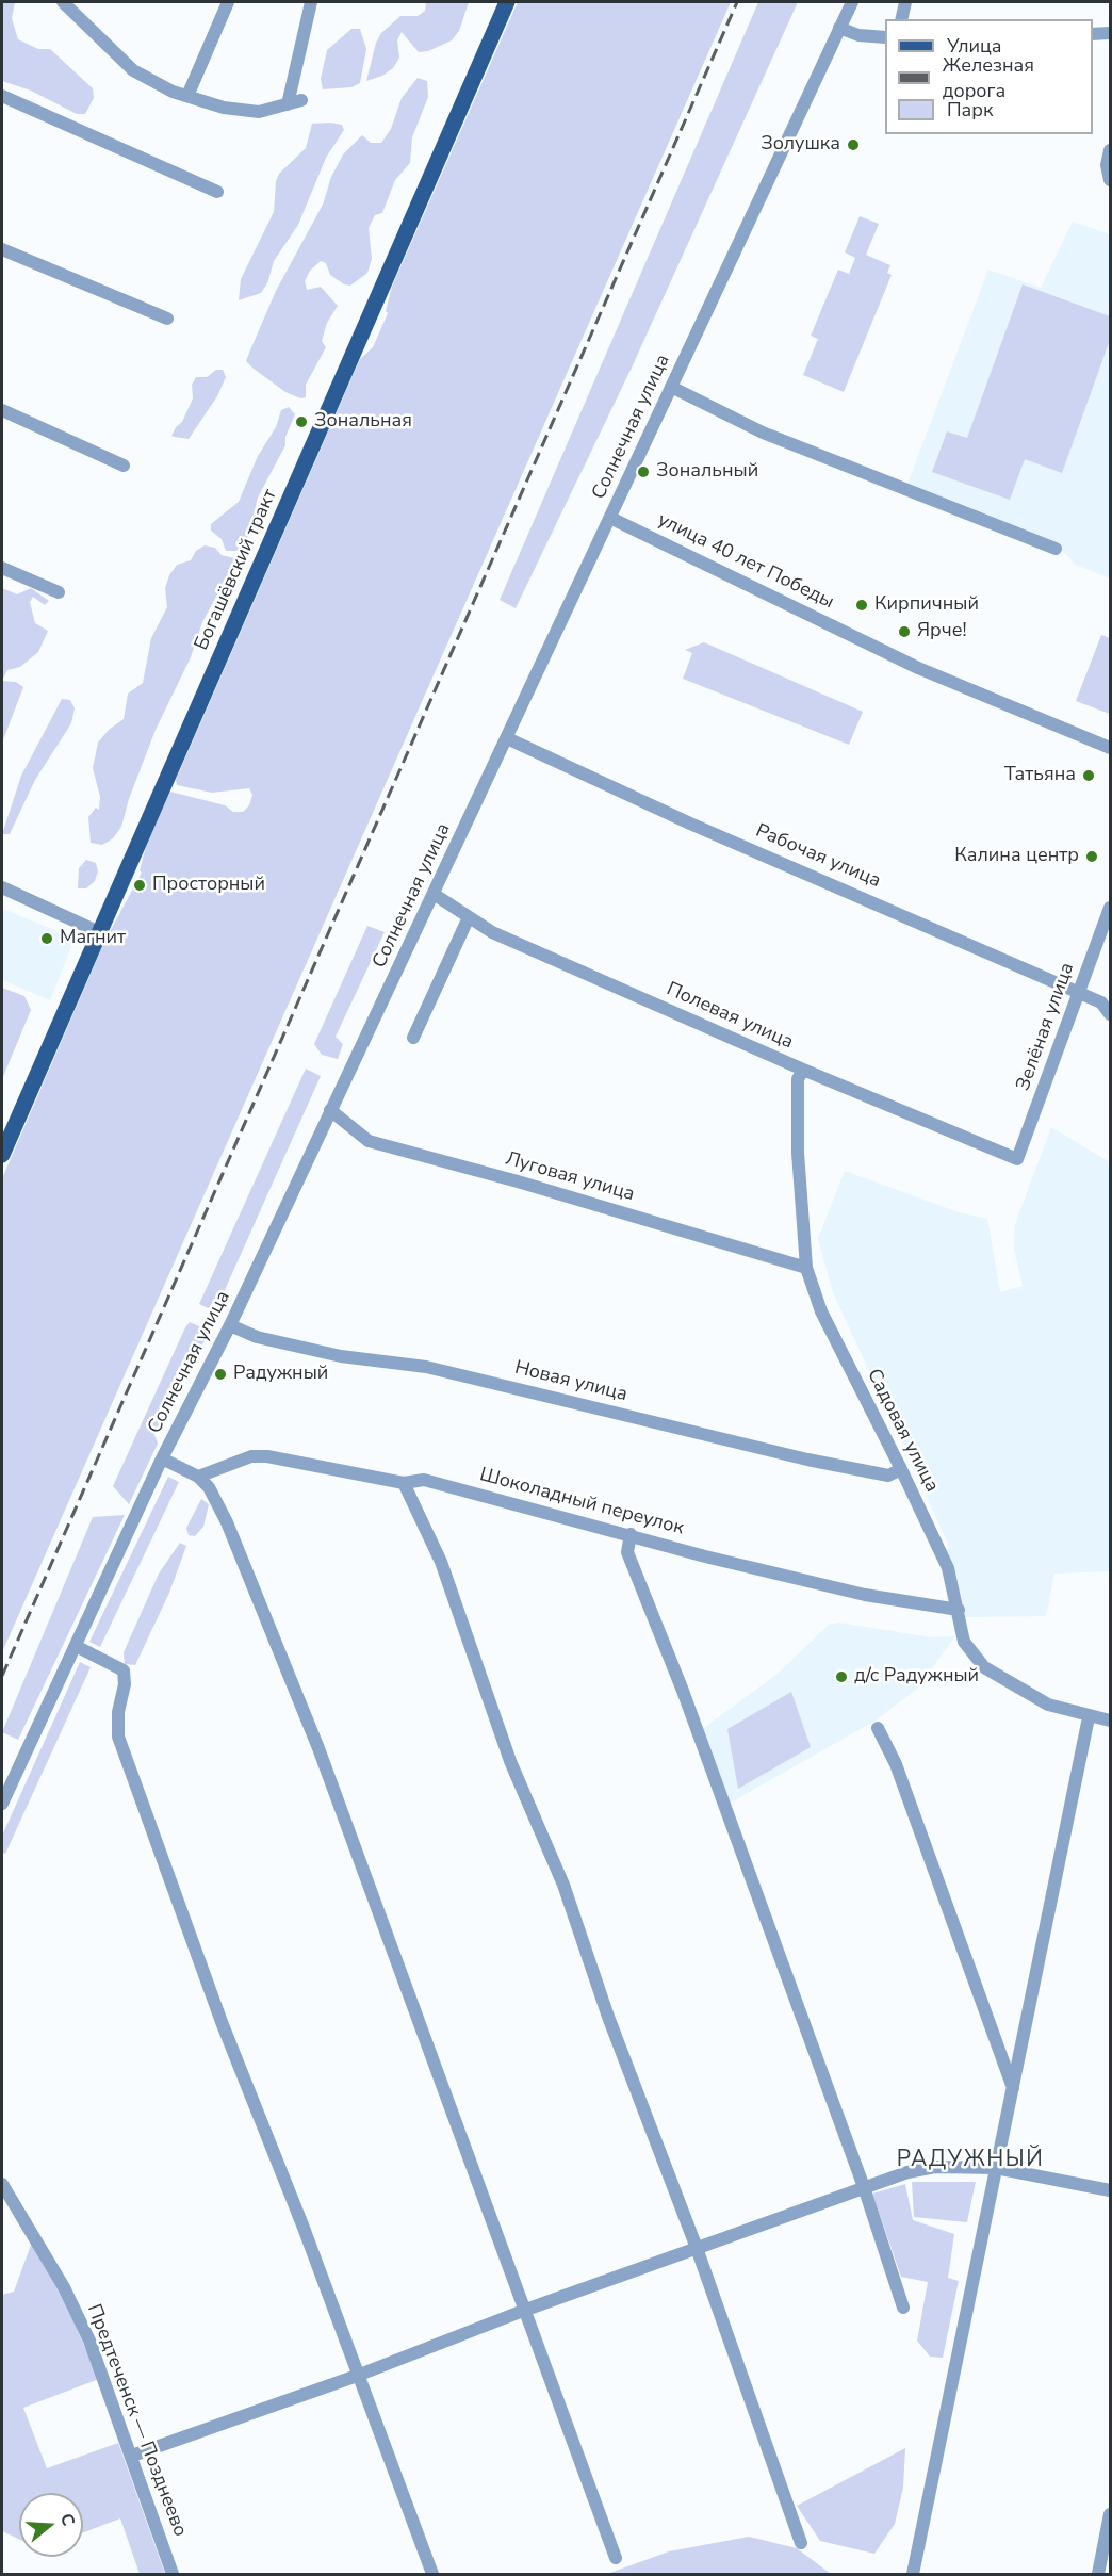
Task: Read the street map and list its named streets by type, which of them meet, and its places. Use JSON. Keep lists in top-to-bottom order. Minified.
{"streets":{"main road":["Богашёвский тракт"],"street":["Солнечная улица","улица 40 лет Победы","Рабочая улица","Полевая улица","Зелёная улица","Луговая улица","Новая улица","Садовая улица","Шоколадный переулок","Предтеченск — Позднеево"]},"crossings":[["Солнечная улица","улица 40 лет Победы"],["Солнечная улица","Рабочая улица"],["Солнечная улица","Полевая улица"],["Солнечная улица","Луговая улица"],["Солнечная улица","Новая улица"],["Рабочая улица","Зелёная улица"],["Полевая улица","Зелёная улица"],["Полевая улица","Садовая улица"],["Луговая улица","Садовая улица"],["Новая улица","Садовая улица"],["Садовая улица","Шоколадный переулок"]],"districts":["РАДУЖНЫЙ"],"places":["Золушка","Зональная","Зональный","Кирпичный","Ярче!","Татьяна","Калина центр","Просторный","Магнит","Радужный","д/с Радужный"],"legend":["Улица","Железная дорога","Парк"],"north":"right"}
